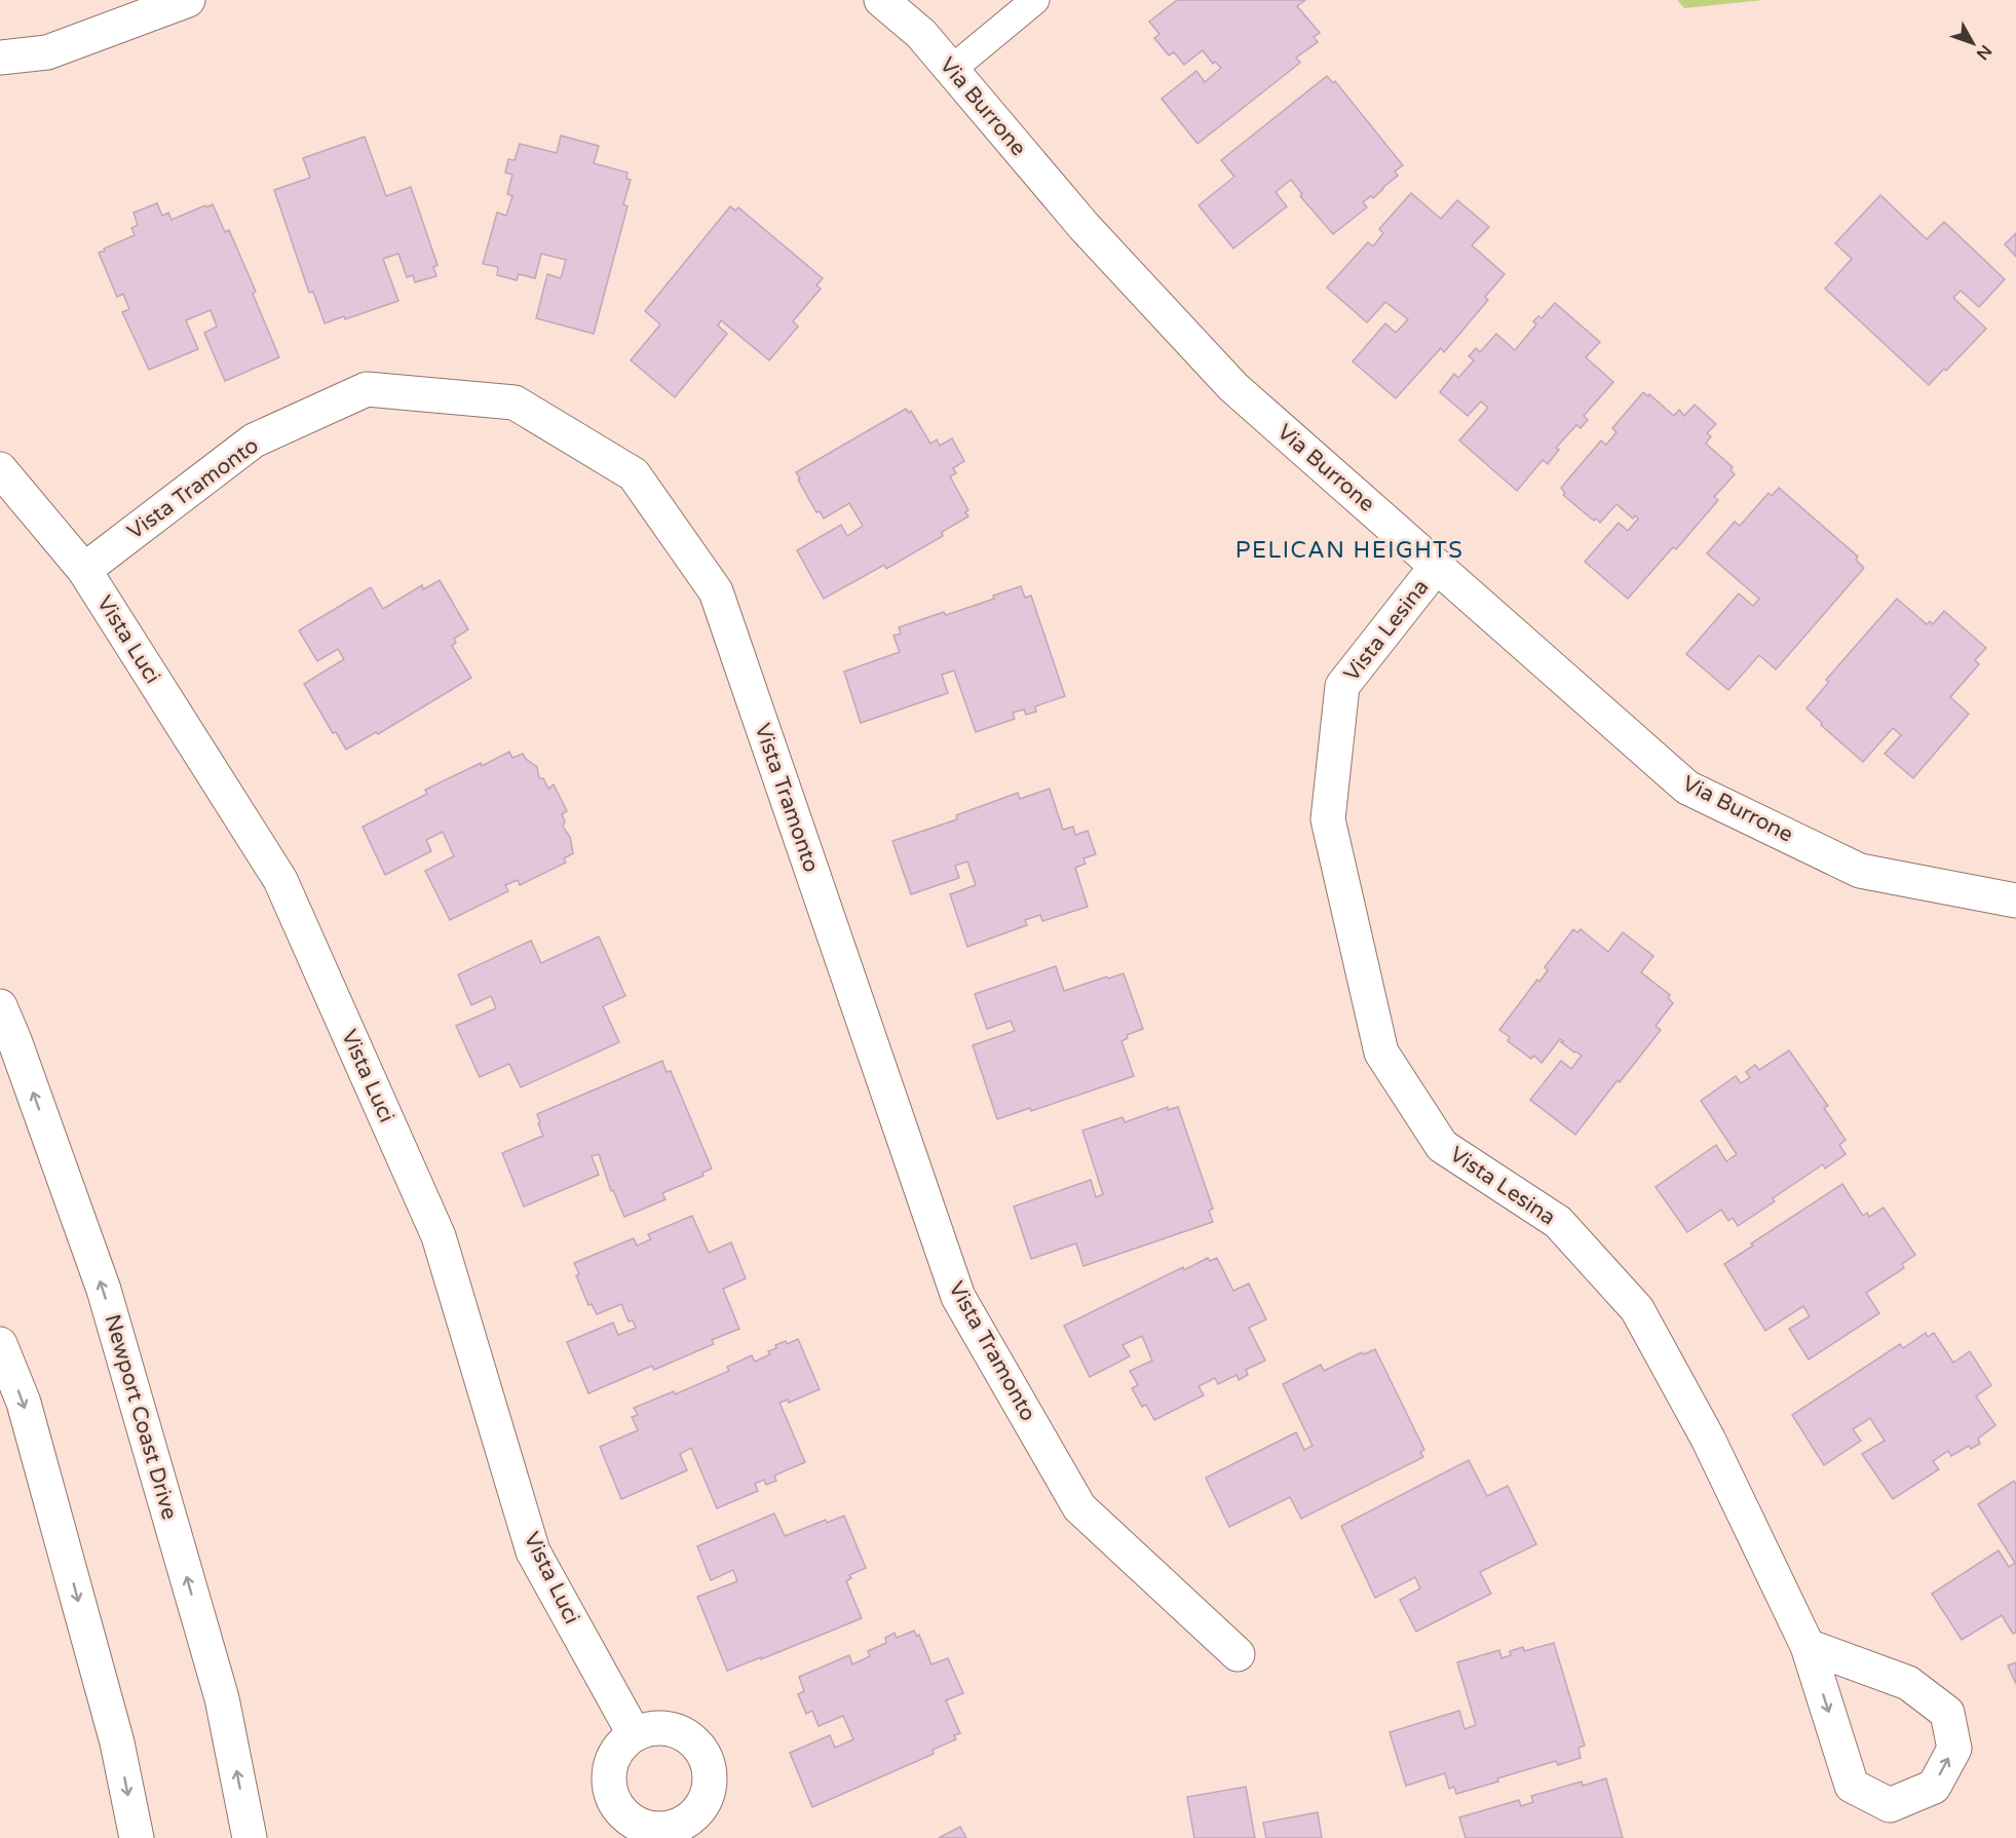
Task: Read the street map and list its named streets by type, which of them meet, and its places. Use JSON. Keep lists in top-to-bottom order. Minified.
{"streets":{"street":["Via Burrone","Vista Tramonto","Vista Lesina","Vista Luci","Newport Coast Drive"]},"crossings":[["Via Burrone","Vista Lesina"],["Vista Tramonto","Vista Luci"]],"districts":["PELICAN HEIGHTS"],"north":"bottom right"}
